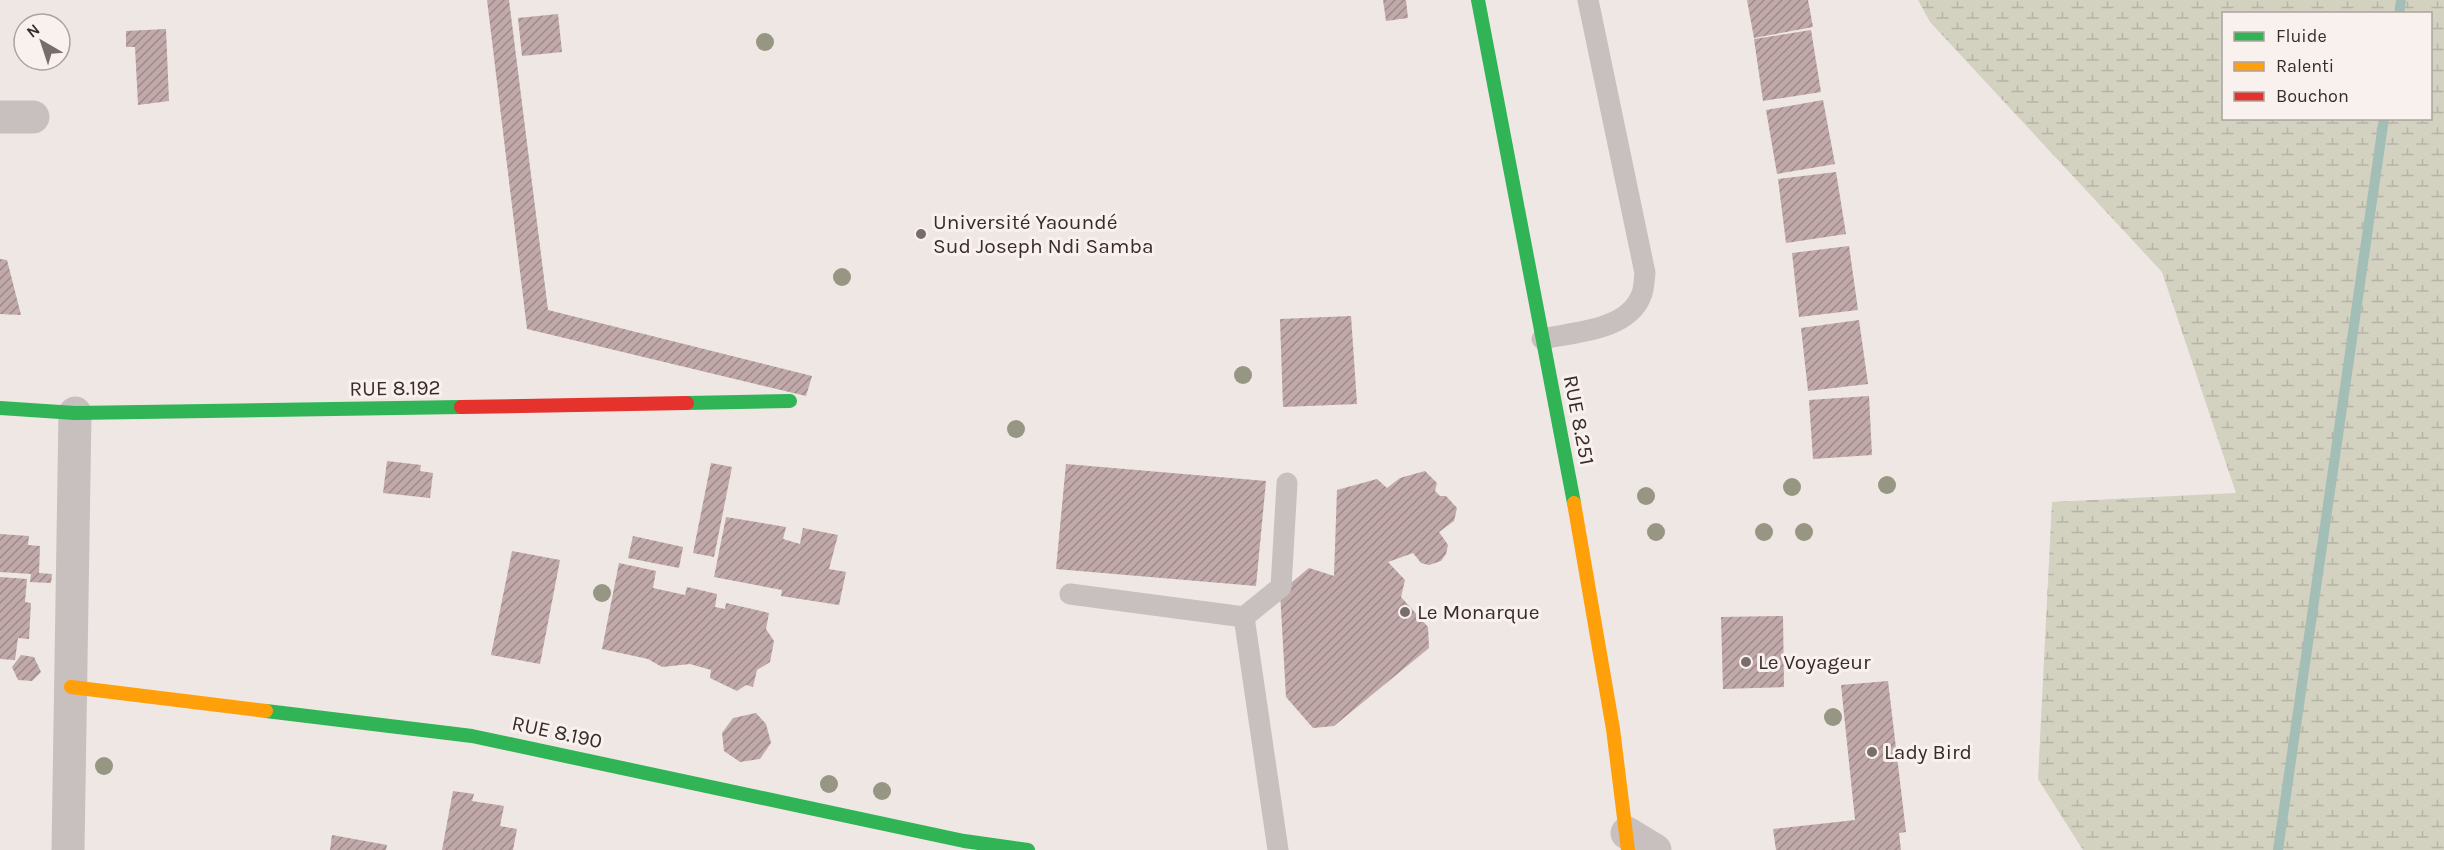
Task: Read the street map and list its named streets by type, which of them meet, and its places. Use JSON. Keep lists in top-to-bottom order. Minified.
{"streets":{"main road":["RUE 8.192","RUE 8.251","RUE 8.190"]},"places":["Université Yaoundé Sud Joseph Ndi Samba","Le Monarque","Le Voyageur","Lady Bird"],"legend":["Fluide","Ralenti","Bouchon"],"north":"top left"}
